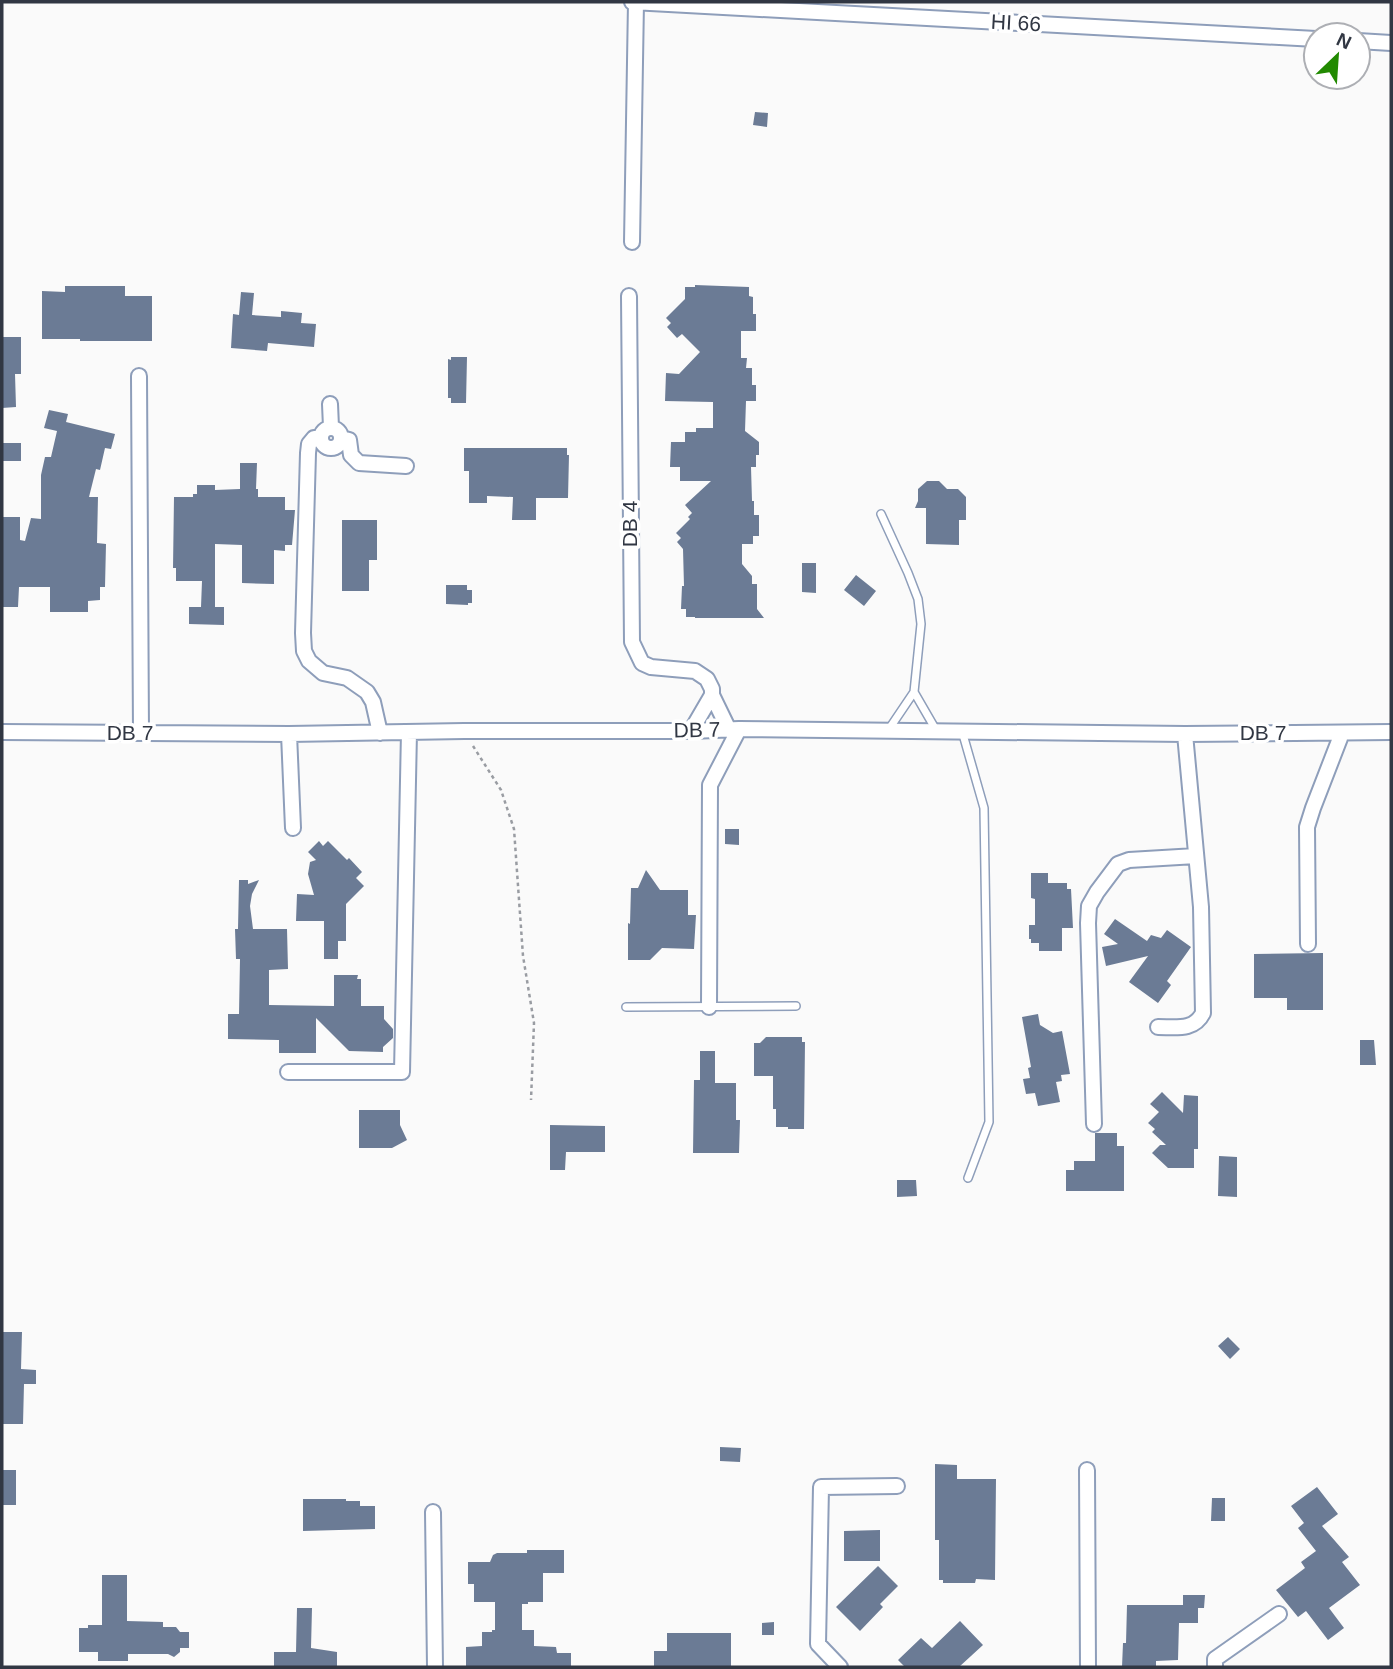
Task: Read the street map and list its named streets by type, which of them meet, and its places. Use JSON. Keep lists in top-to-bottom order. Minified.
{"streets":{"street":["HI 66","DB 4","DB 7"]},"crossings":[["DB 4","DB 7"]],"north":"top right"}
